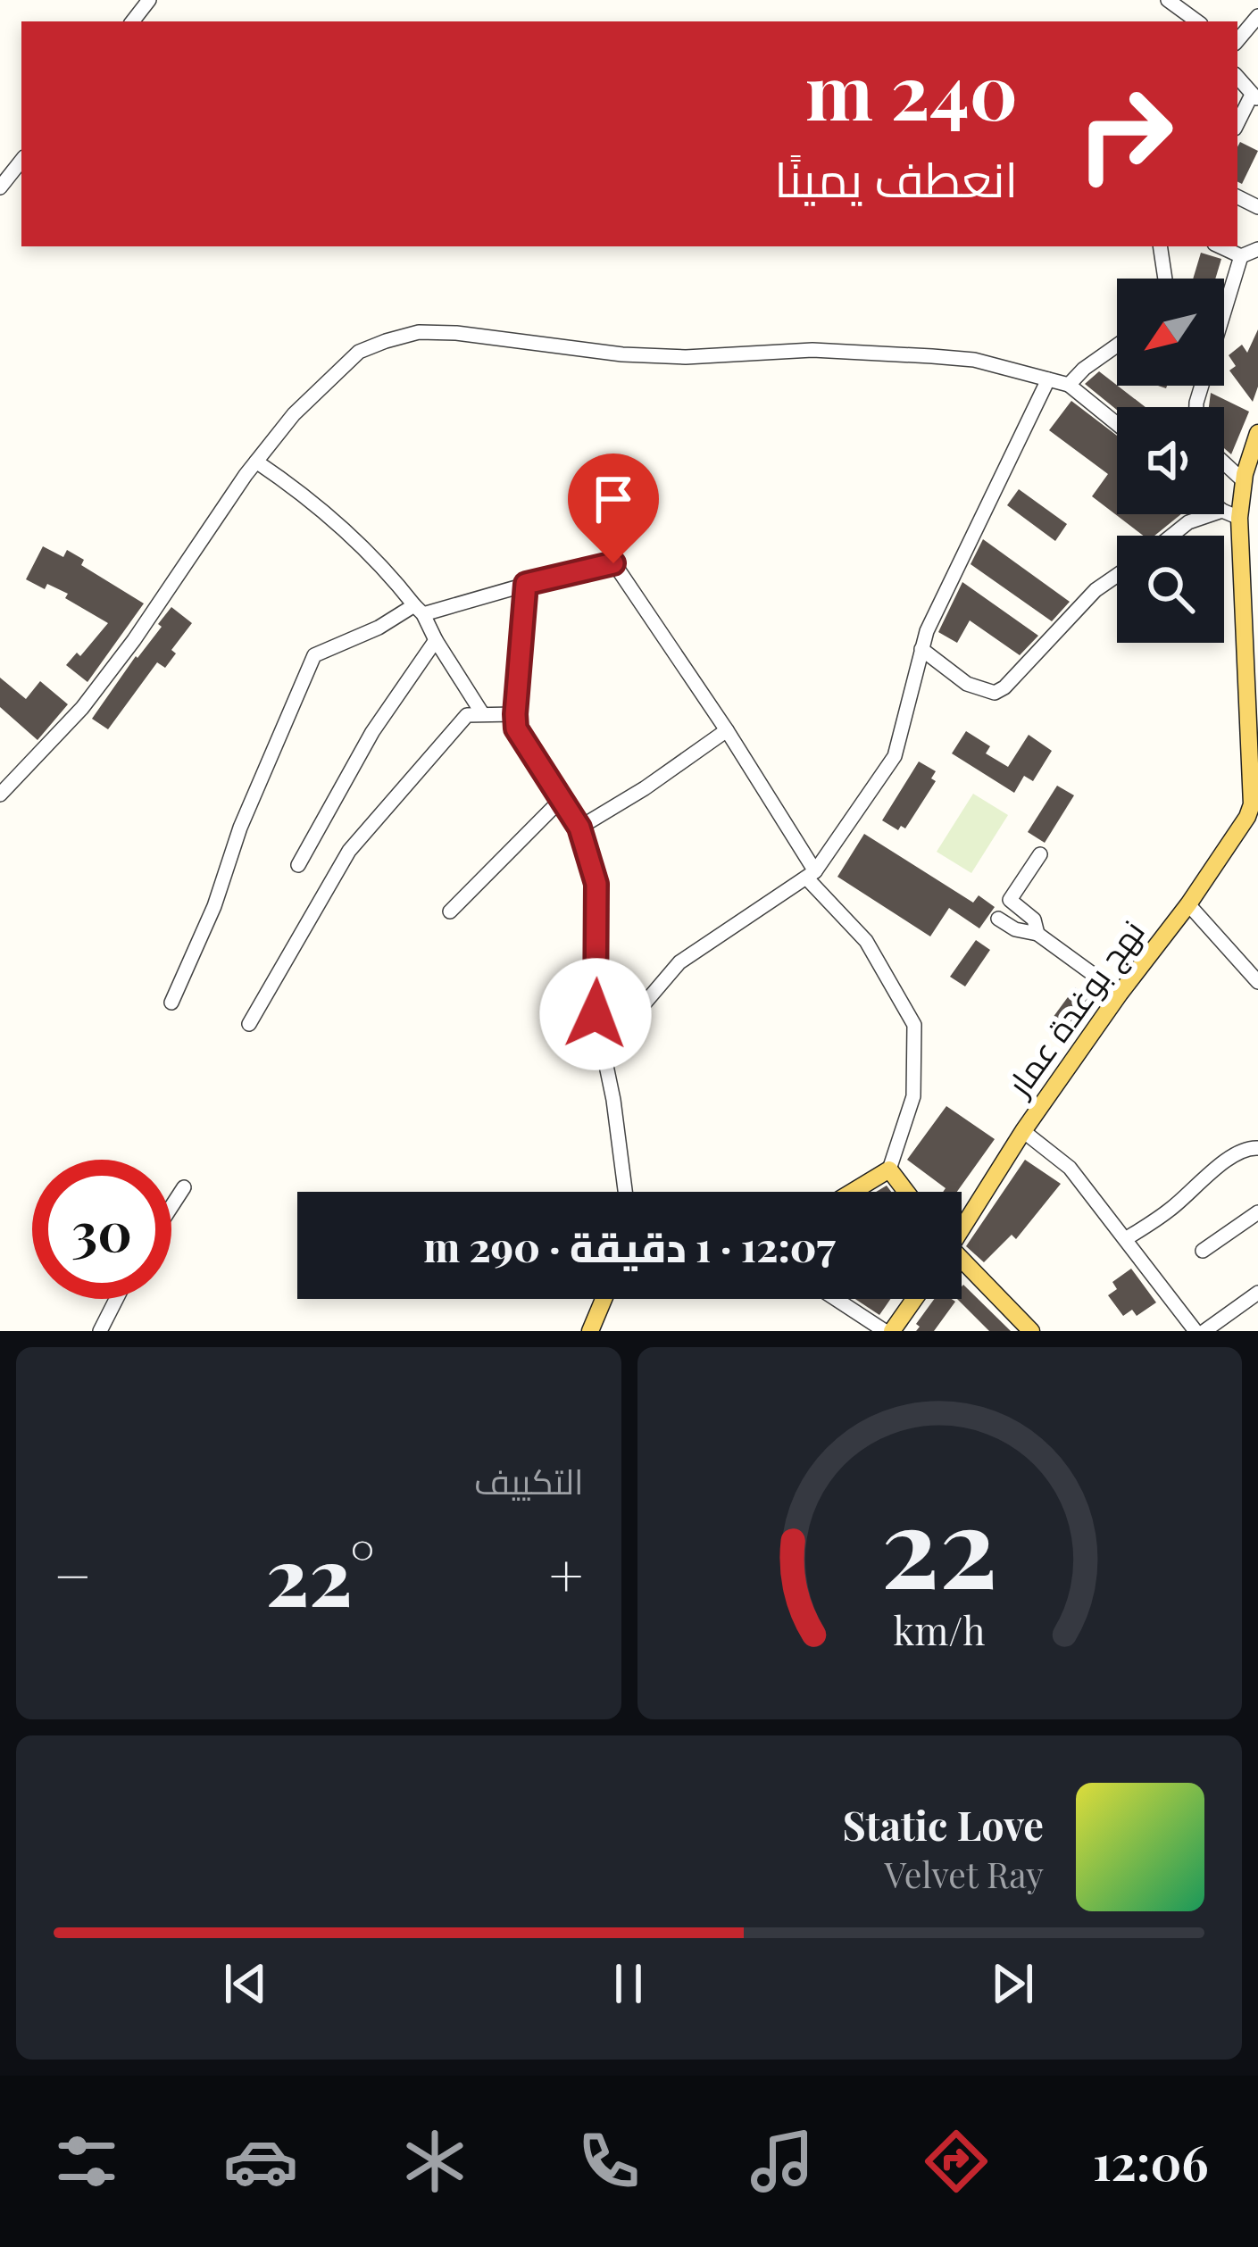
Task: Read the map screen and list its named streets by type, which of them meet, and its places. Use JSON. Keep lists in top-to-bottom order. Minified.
{"streets":{"main road":["نهج بوغدة عمار"]},"north":"bottom left","page":{"turn":["240 m","انعطف يمينًا"],"limit":"30","trip":"12:07 · 1 دقيقة · 290 m","tile":"التكييف","heat":["−","22°","+"],"song":["Static Love","Velvet Ray"],"tabs":"12:06","gauge":["22","km/h"]}}
